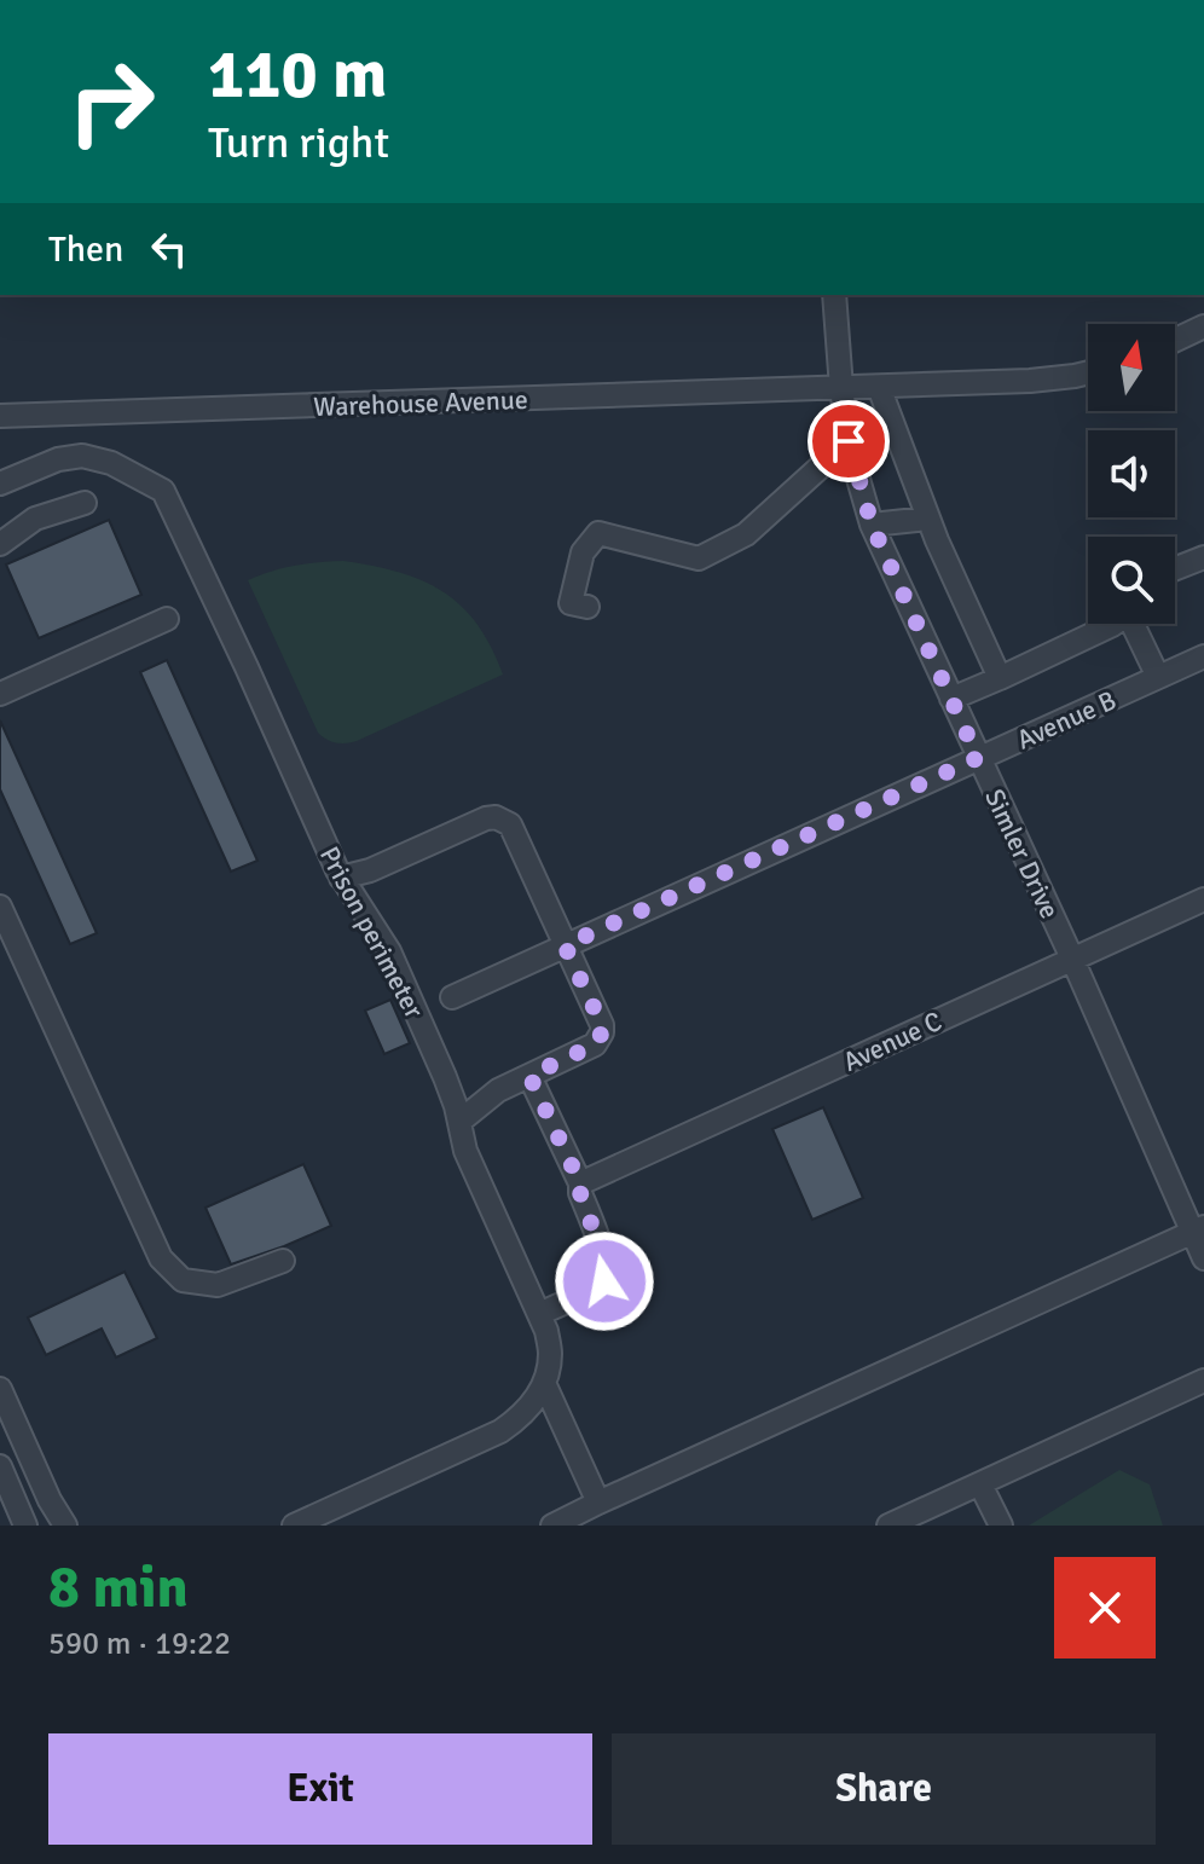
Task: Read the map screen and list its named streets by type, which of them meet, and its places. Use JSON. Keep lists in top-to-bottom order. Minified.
{"streets":{"street":["Warehouse Avenue","Avenue B","Simler Drive","Prison perimeter","Avenue C"]},"crossings":[["Warehouse Avenue","Simler Drive"],["Avenue B","Simler Drive"],["Simler Drive","Avenue C"]],"north":"top","page":{"turn":["110 m","Turn right"],"then":"Then","heading":["8 min","590 m · 19:22"],"buttons":["Exit","Share"]}}
